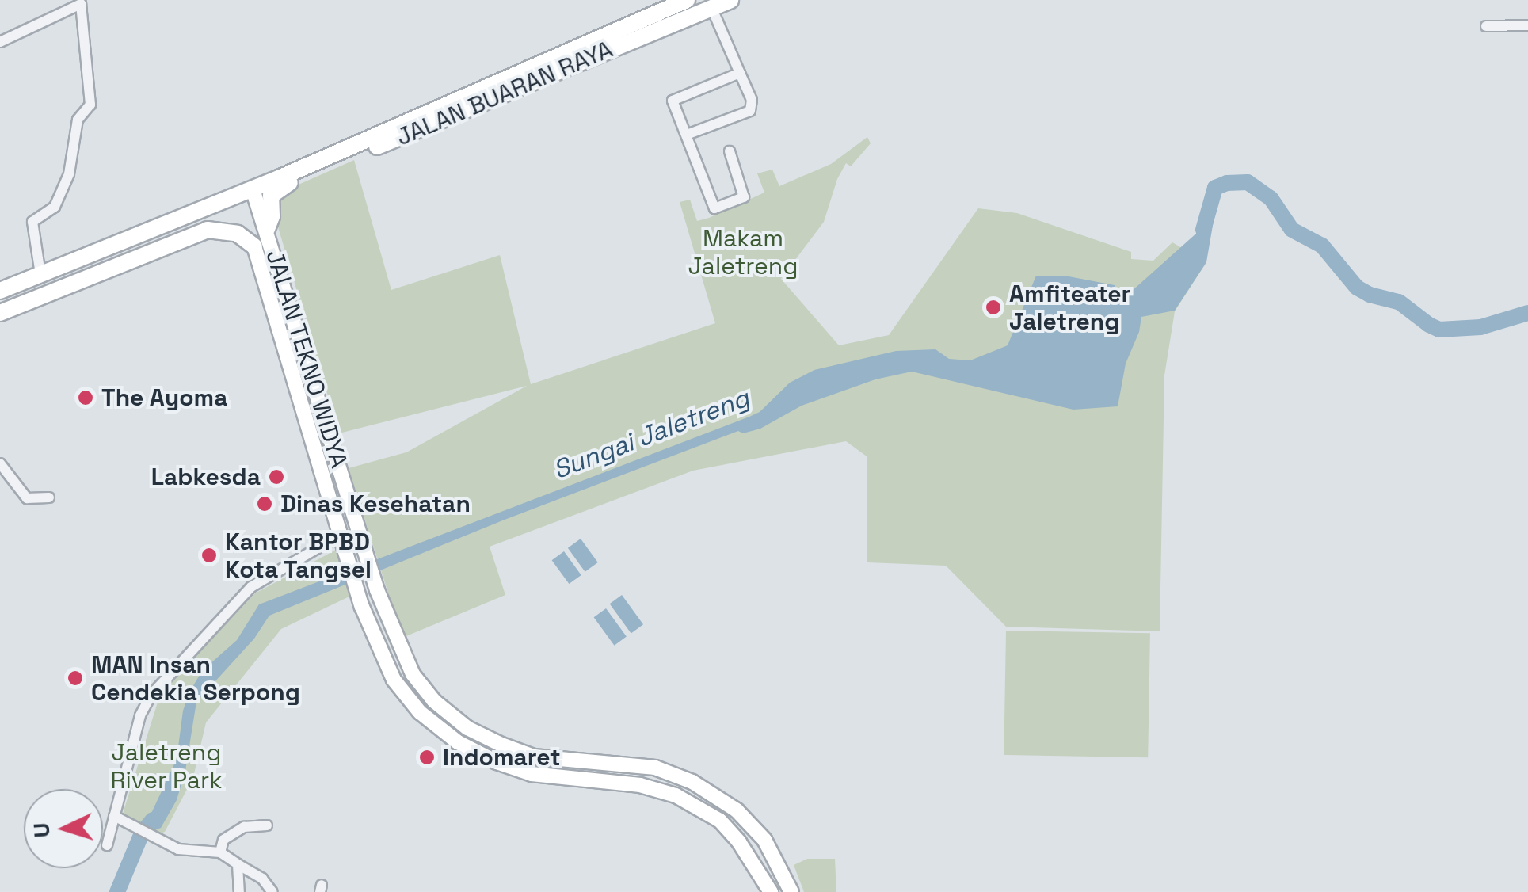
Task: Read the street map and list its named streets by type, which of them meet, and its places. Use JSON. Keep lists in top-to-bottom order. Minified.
{"streets":{"main road":["JALAN BUARAN RAYA","JALAN TEKNO WIDYA"]},"crossings":[["JALAN BUARAN RAYA","JALAN TEKNO WIDYA"]],"water":["Sungai Jaletreng"],"parks":["Makam Jaletreng","Jaletreng River Park"],"places":["Amfiteater Jaletreng","The Ayoma","Labkesda","Dinas Kesehatan","Kantor BPBD Kota Tangsel","MAN Insan Cendekia Serpong","Indomaret"],"north":"left"}
